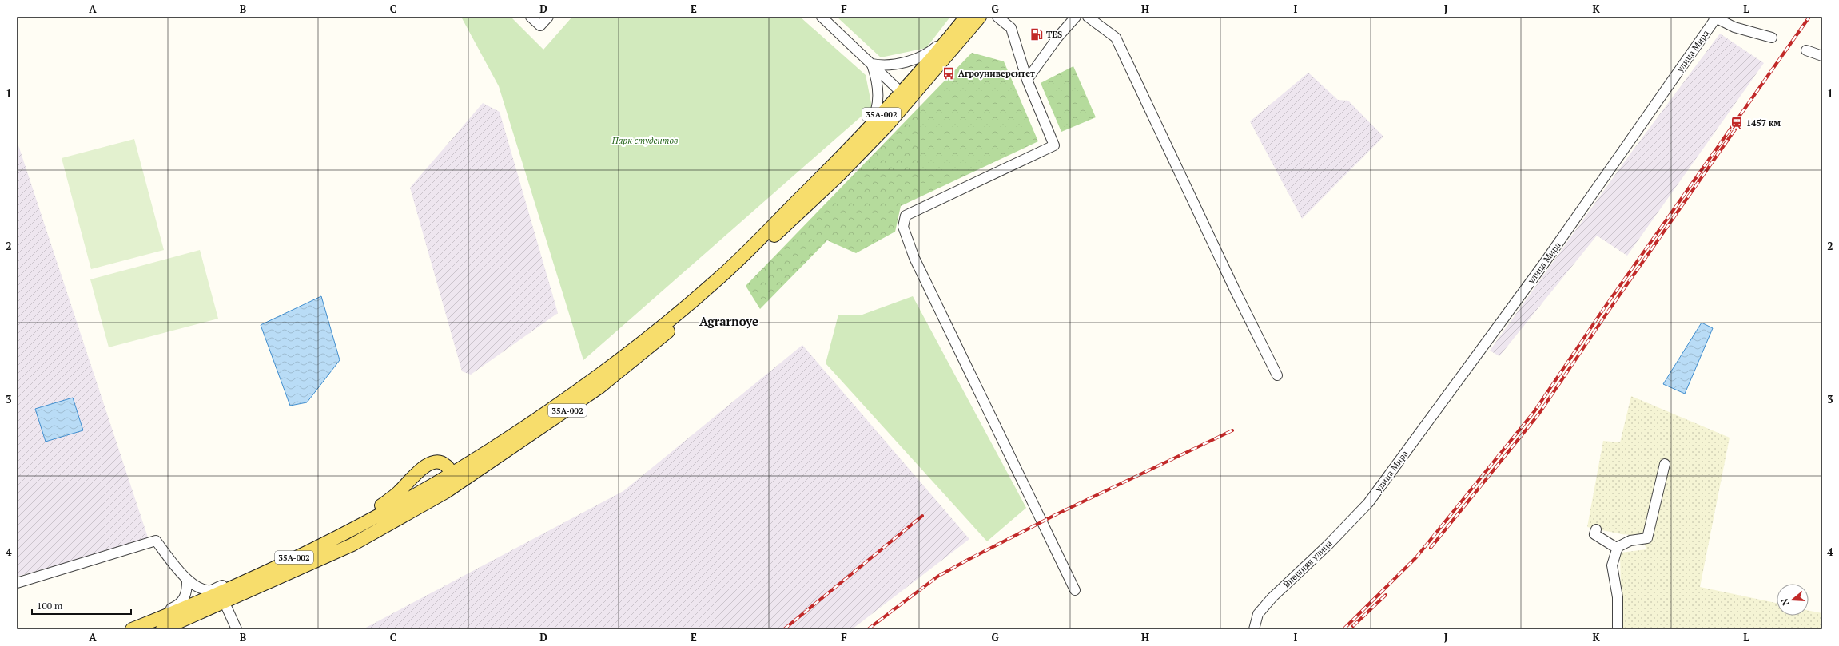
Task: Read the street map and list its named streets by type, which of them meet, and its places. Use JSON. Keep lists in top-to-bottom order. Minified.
{"streets":{"main road":["35А-002"],"street":["улица Мира","Внешняя улица"]},"crossings":[["улица Мира","Внешняя улица"]],"districts":["Agrarnoye"],"parks":["Парк студентов"],"places":{"fuel station":["TES"],"bus stop":["Агроуниверситет"],"station":["1457 км"]},"scale_bar":"100 m","north":"left","grid":{"columns":["A","B","C","D","E","F","G","H","I","J","K","L"],"rows":["1","2","3","4"]}}
